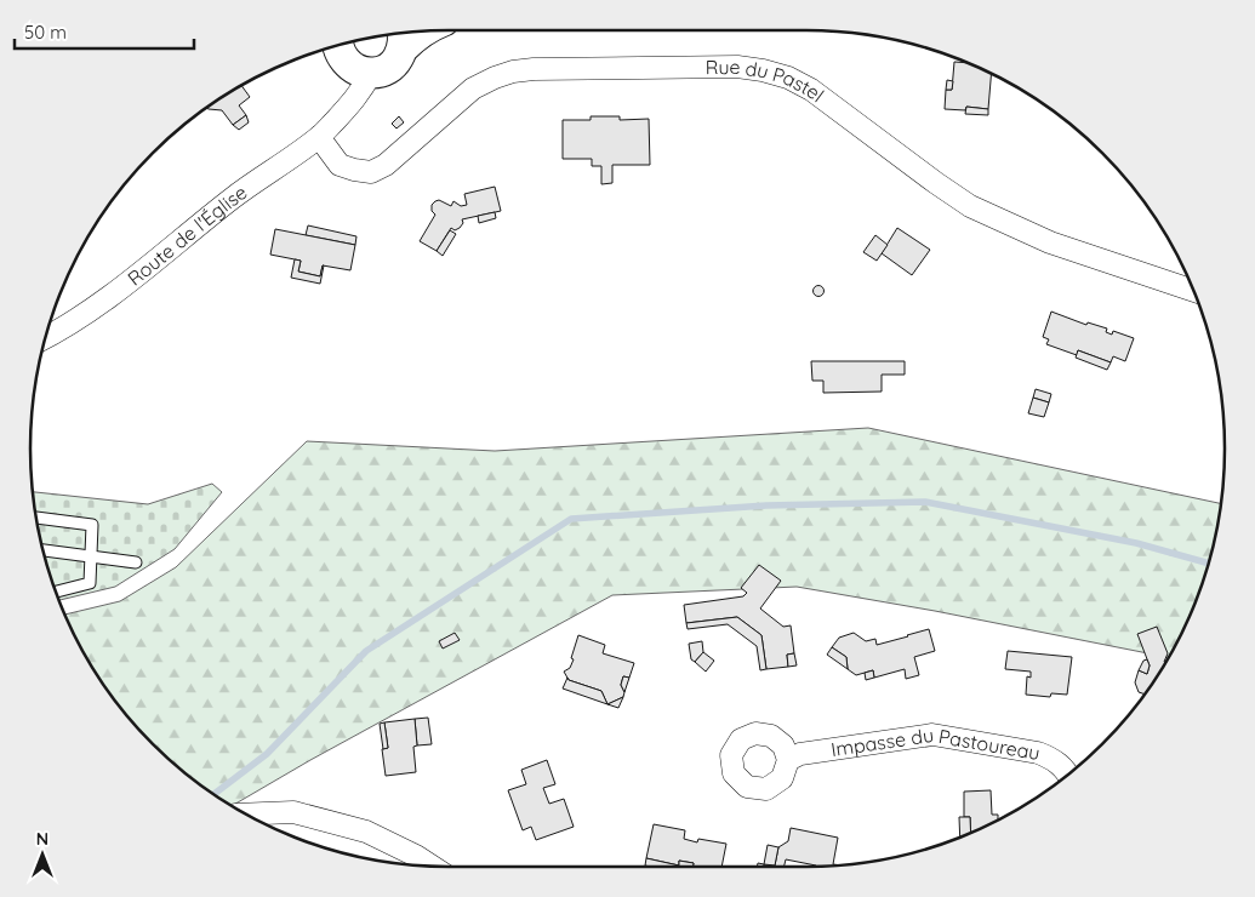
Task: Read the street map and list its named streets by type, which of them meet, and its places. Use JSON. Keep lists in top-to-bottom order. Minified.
{"streets":{"street":["Rue du Pastel","Route de l'Église","Impasse du Pastoureau"]},"crossings":[["Rue du Pastel","Route de l'Église"]],"scale_bar":"50 m","north":"top"}
